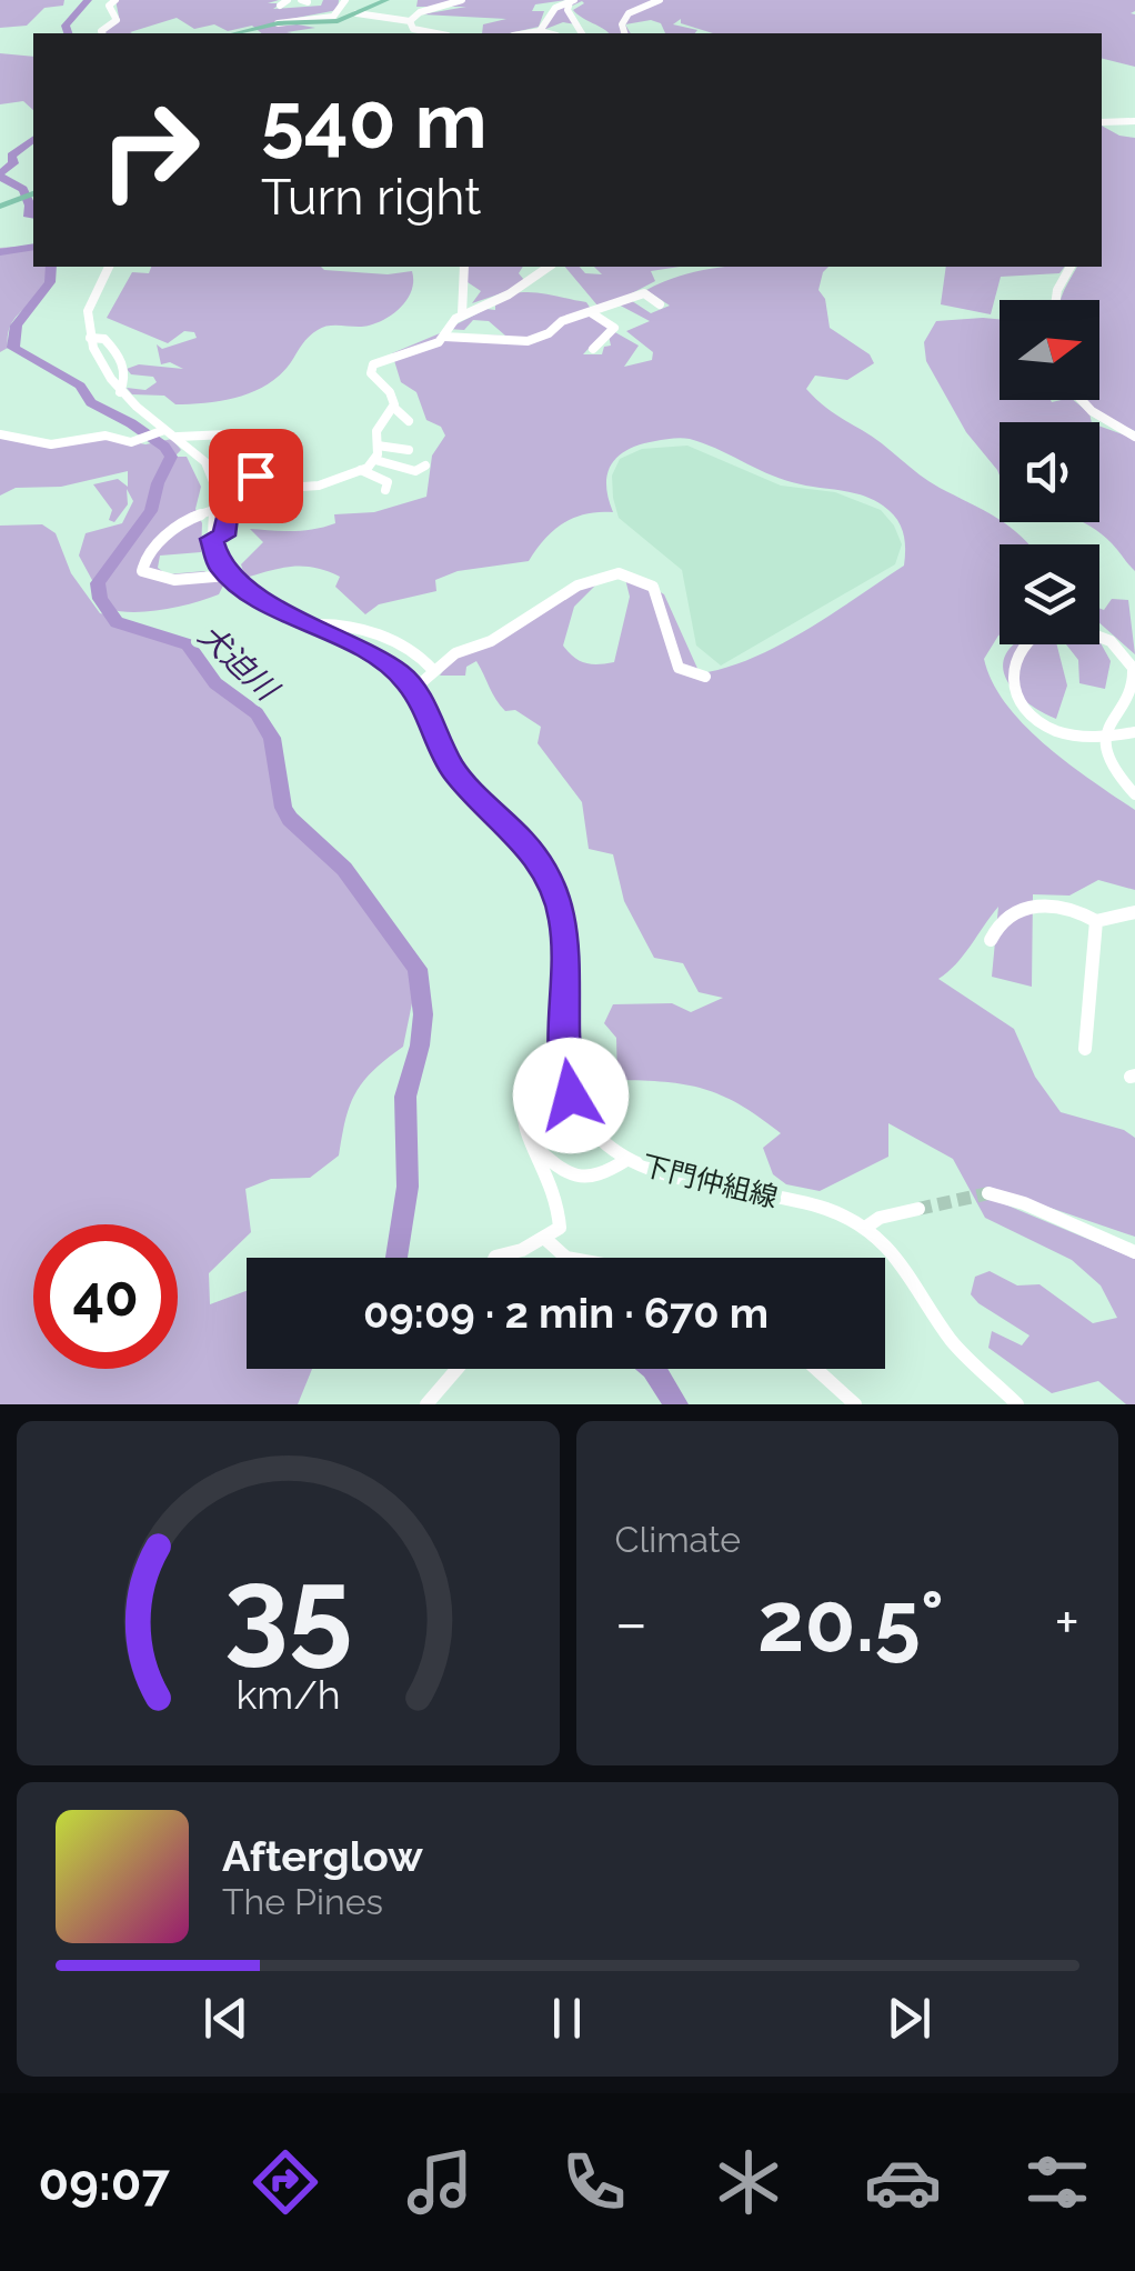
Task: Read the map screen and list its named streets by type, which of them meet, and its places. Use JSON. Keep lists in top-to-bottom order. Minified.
{"streets":{"street":["下門仲組線"]},"water":["犬迫川"],"north":"right","page":{"turn":["540 m","Turn right"],"limit":"40","trip":"09:09 · 2 min · 670 m","tile":"Climate","heat":["−","20.5°","+"],"song":["Afterglow","The Pines"],"tabs":"09:07","gauge":["35","km/h"]}}
